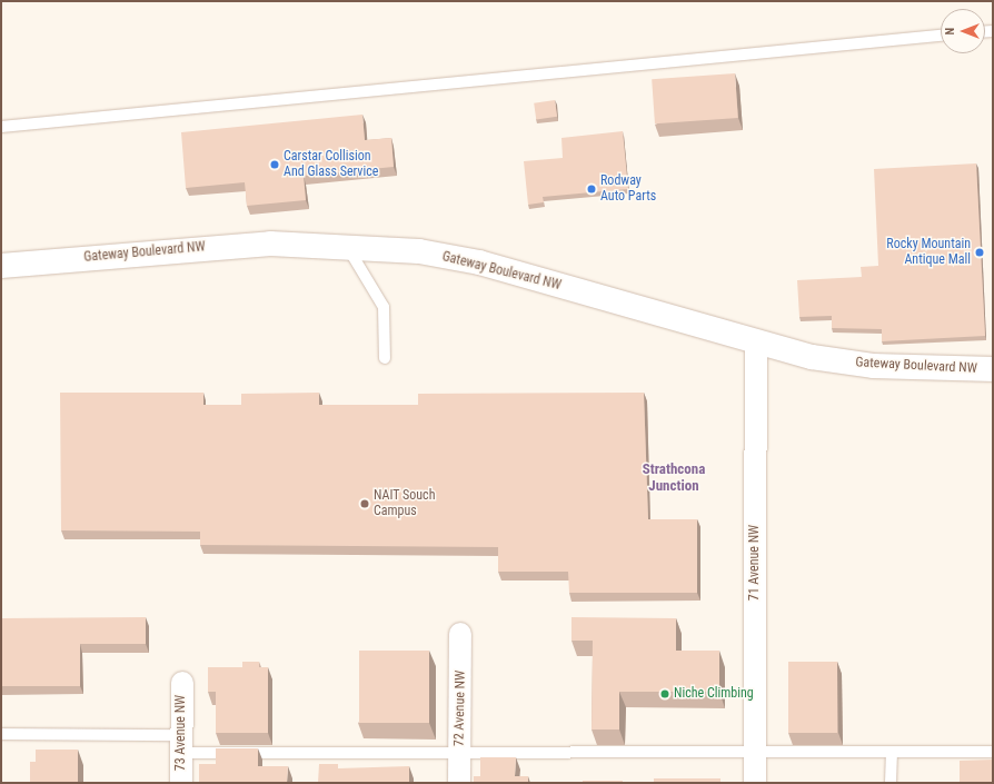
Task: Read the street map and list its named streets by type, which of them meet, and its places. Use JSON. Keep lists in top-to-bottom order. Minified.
{"streets":{"main road":["Gateway Boulevard NW"],"street":["71 Avenue NW","72 Avenue NW","73 Avenue NW"]},"crossings":[["Gateway Boulevard NW","71 Avenue NW"]],"districts":["Strathcona Junction"],"places":["Carstar Collision And Glass Service","Rodway Auto Parts","Rocky Mountain Antique Mall","NAIT Souch Campus","Niche Climbing"],"north":"left"}
